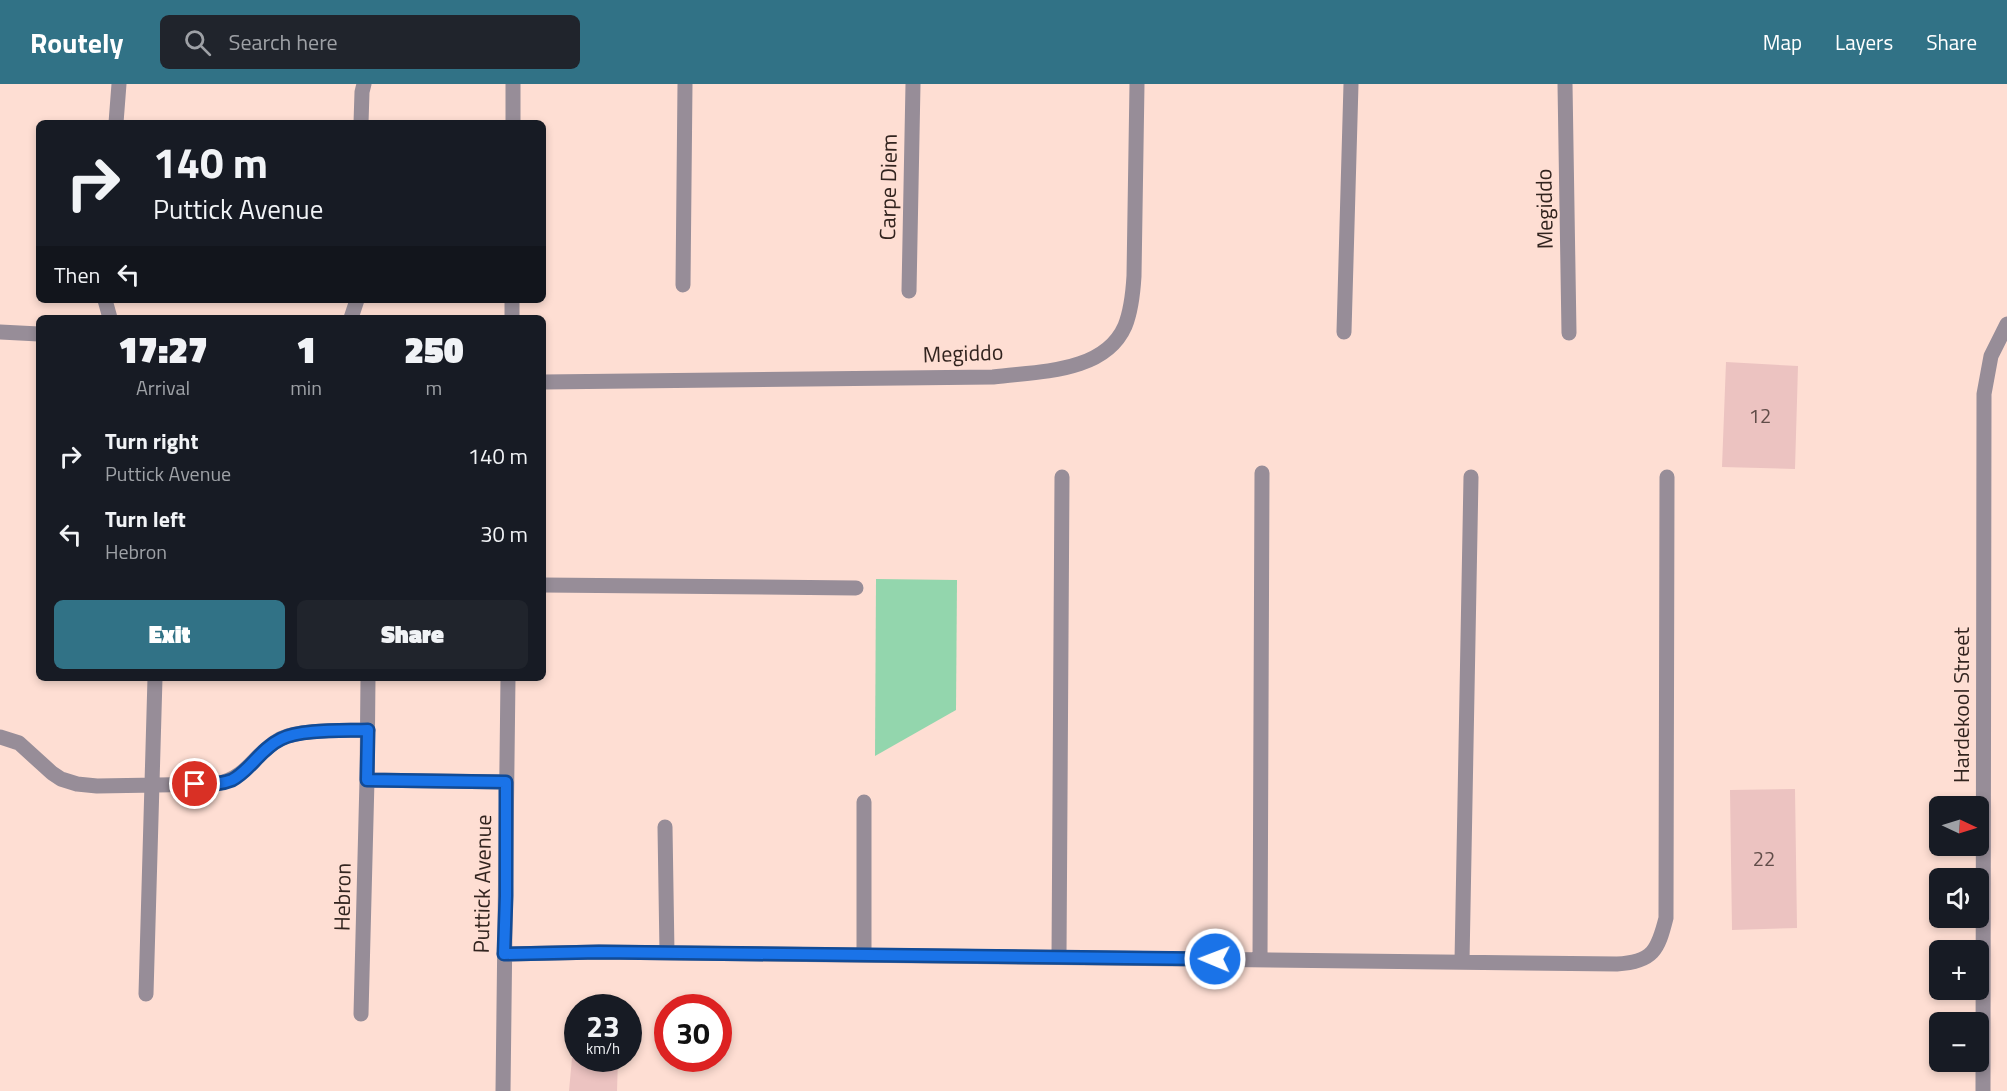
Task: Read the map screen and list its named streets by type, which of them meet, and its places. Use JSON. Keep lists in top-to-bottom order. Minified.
{"streets":{"street":["Carpe Diem","Megiddo","Hardekool Street","Puttick Avenue","Hebron"]},"house_numbers":["12","22"],"north":"right","page":{"header":"Routely","search":"Search here","nav":["Map","Layers","Share"],"turn":["140 m","Puttick Avenue"],"then":"Then","eta":["17:27","Arrival","1","min","250","m"],"list":[{"name":"Turn right","note":"Puttick Avenue","value":"140 m"},{"name":"Turn left","note":"Hebron","value":"30 m"}],"buttons":["Exit","Share"],"map_buttons":["+","−"],"speed":"23 km/h","limit":"30"}}
